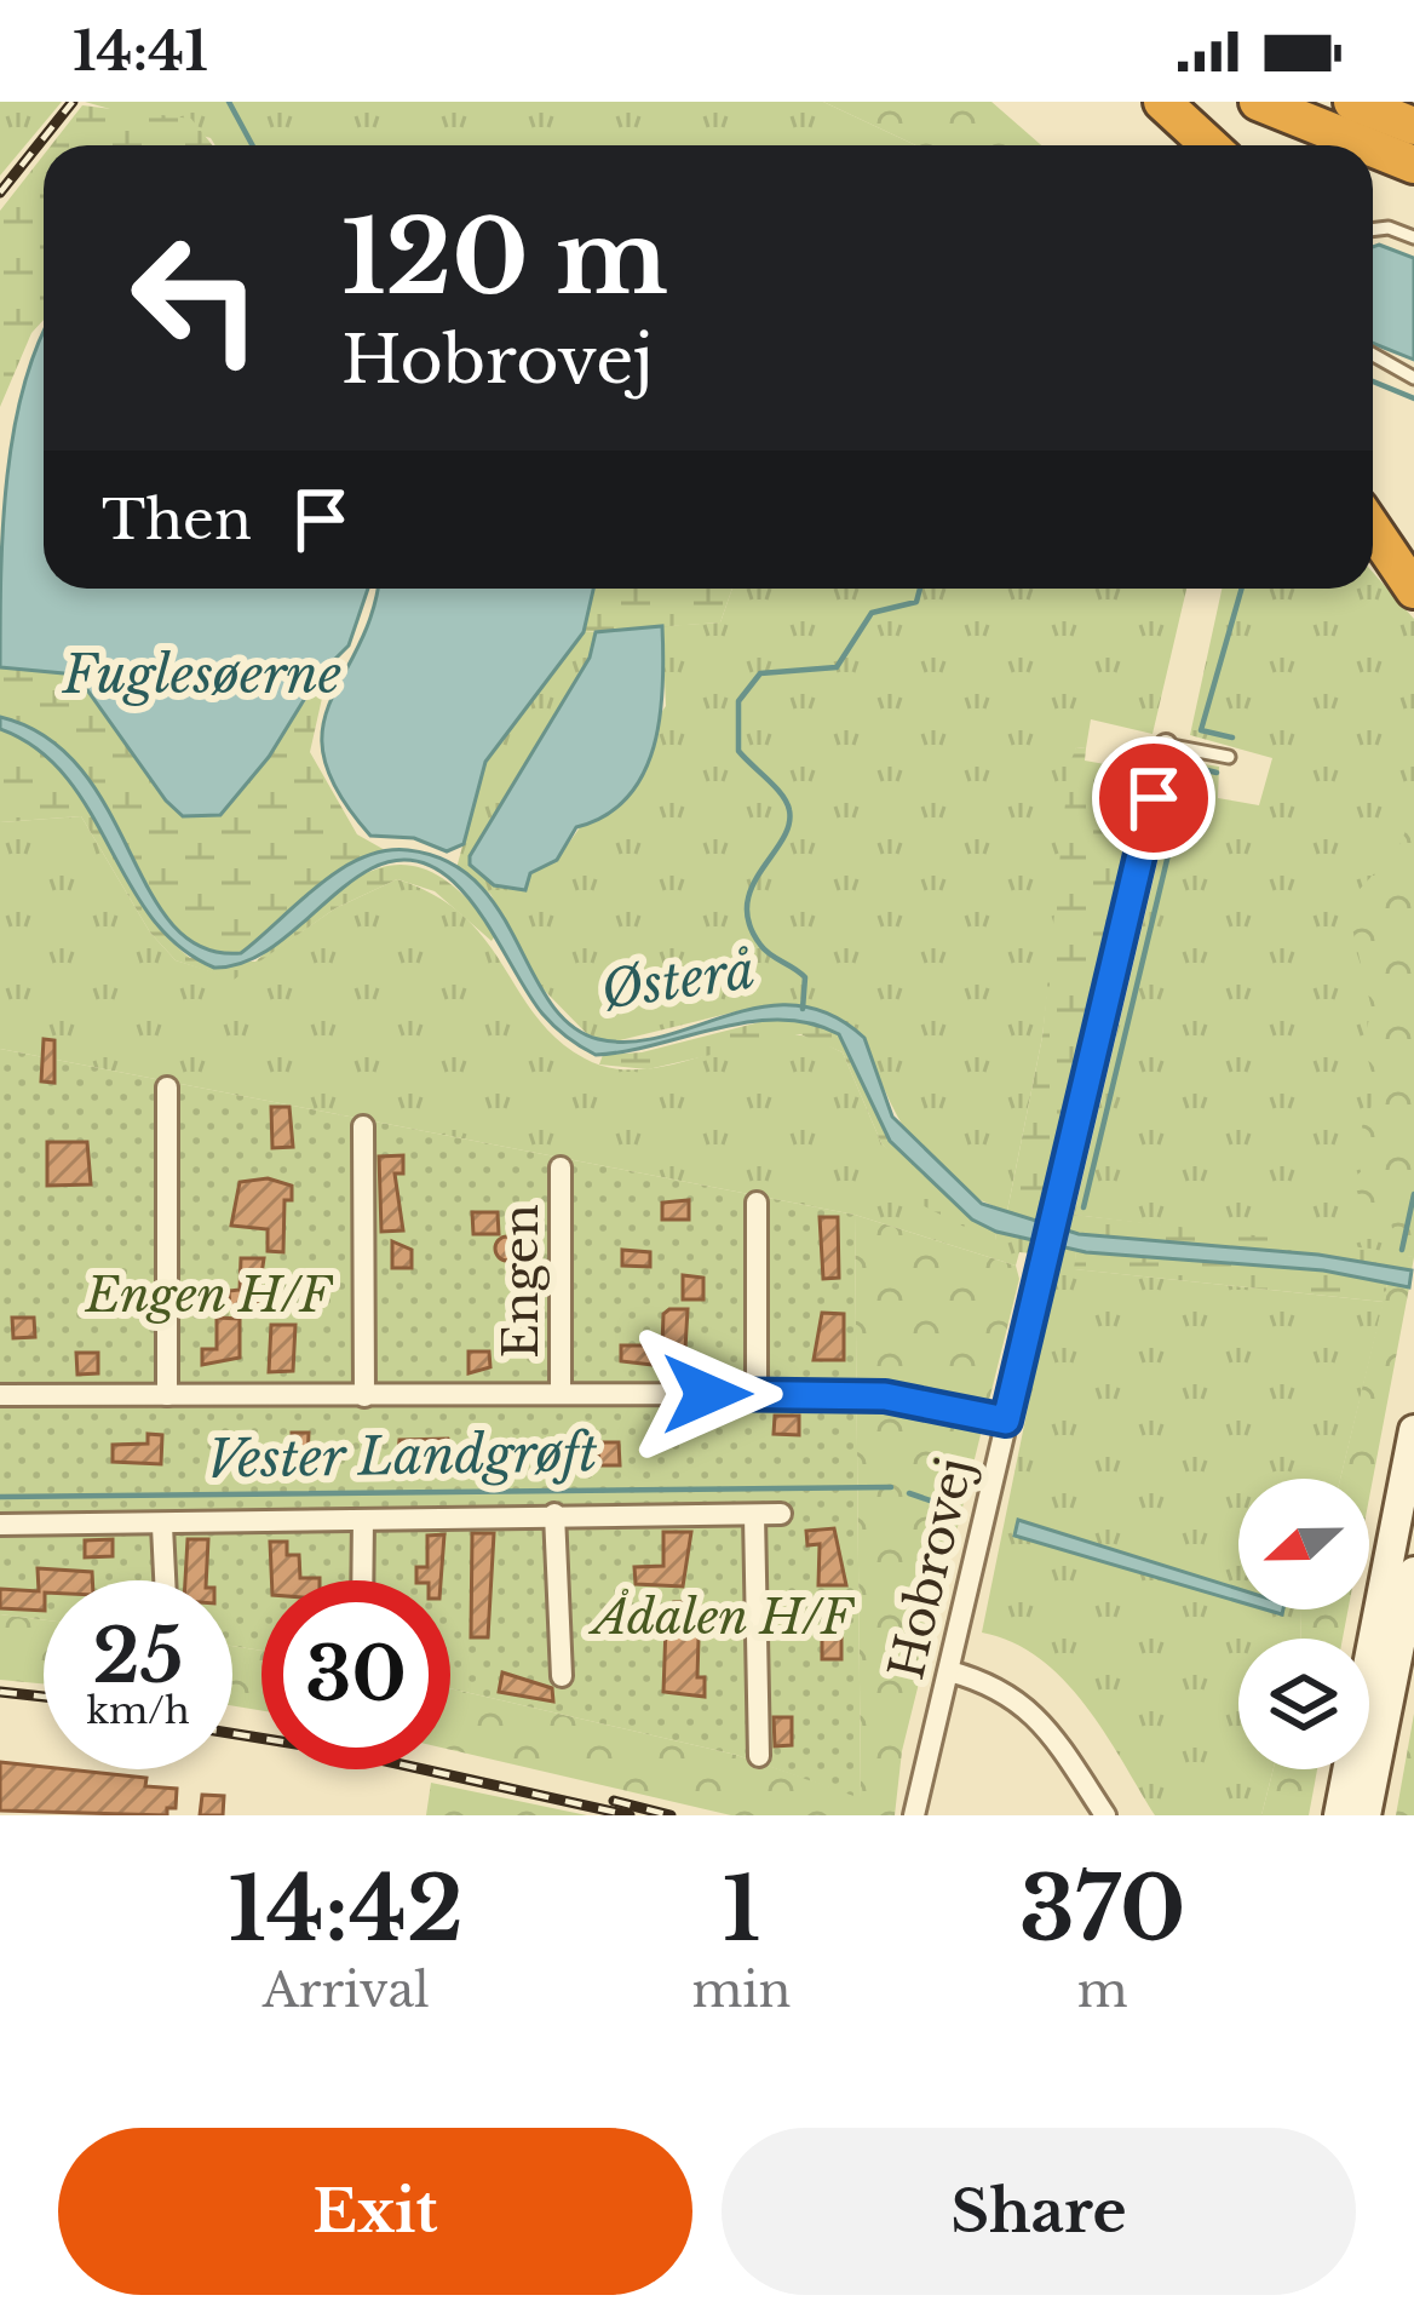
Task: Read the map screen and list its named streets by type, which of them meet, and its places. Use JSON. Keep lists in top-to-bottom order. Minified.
{"streets":{"street":["Engen","Hobrovej"]},"crossings":[["Engen","Hobrovej"]],"water":["Fuglesøerne","Østerå","Vester Landgrøft"],"parks":["Engen H/F","Ådalen H/F"],"north":"left","page":{"status":"14:41","turn":["120 m","Hobrovej"],"then":"Then","speed":"25 km/h","limit":"30","eta":["14:42","Arrival","1","min","370","m"],"buttons":["Exit","Share"]}}
